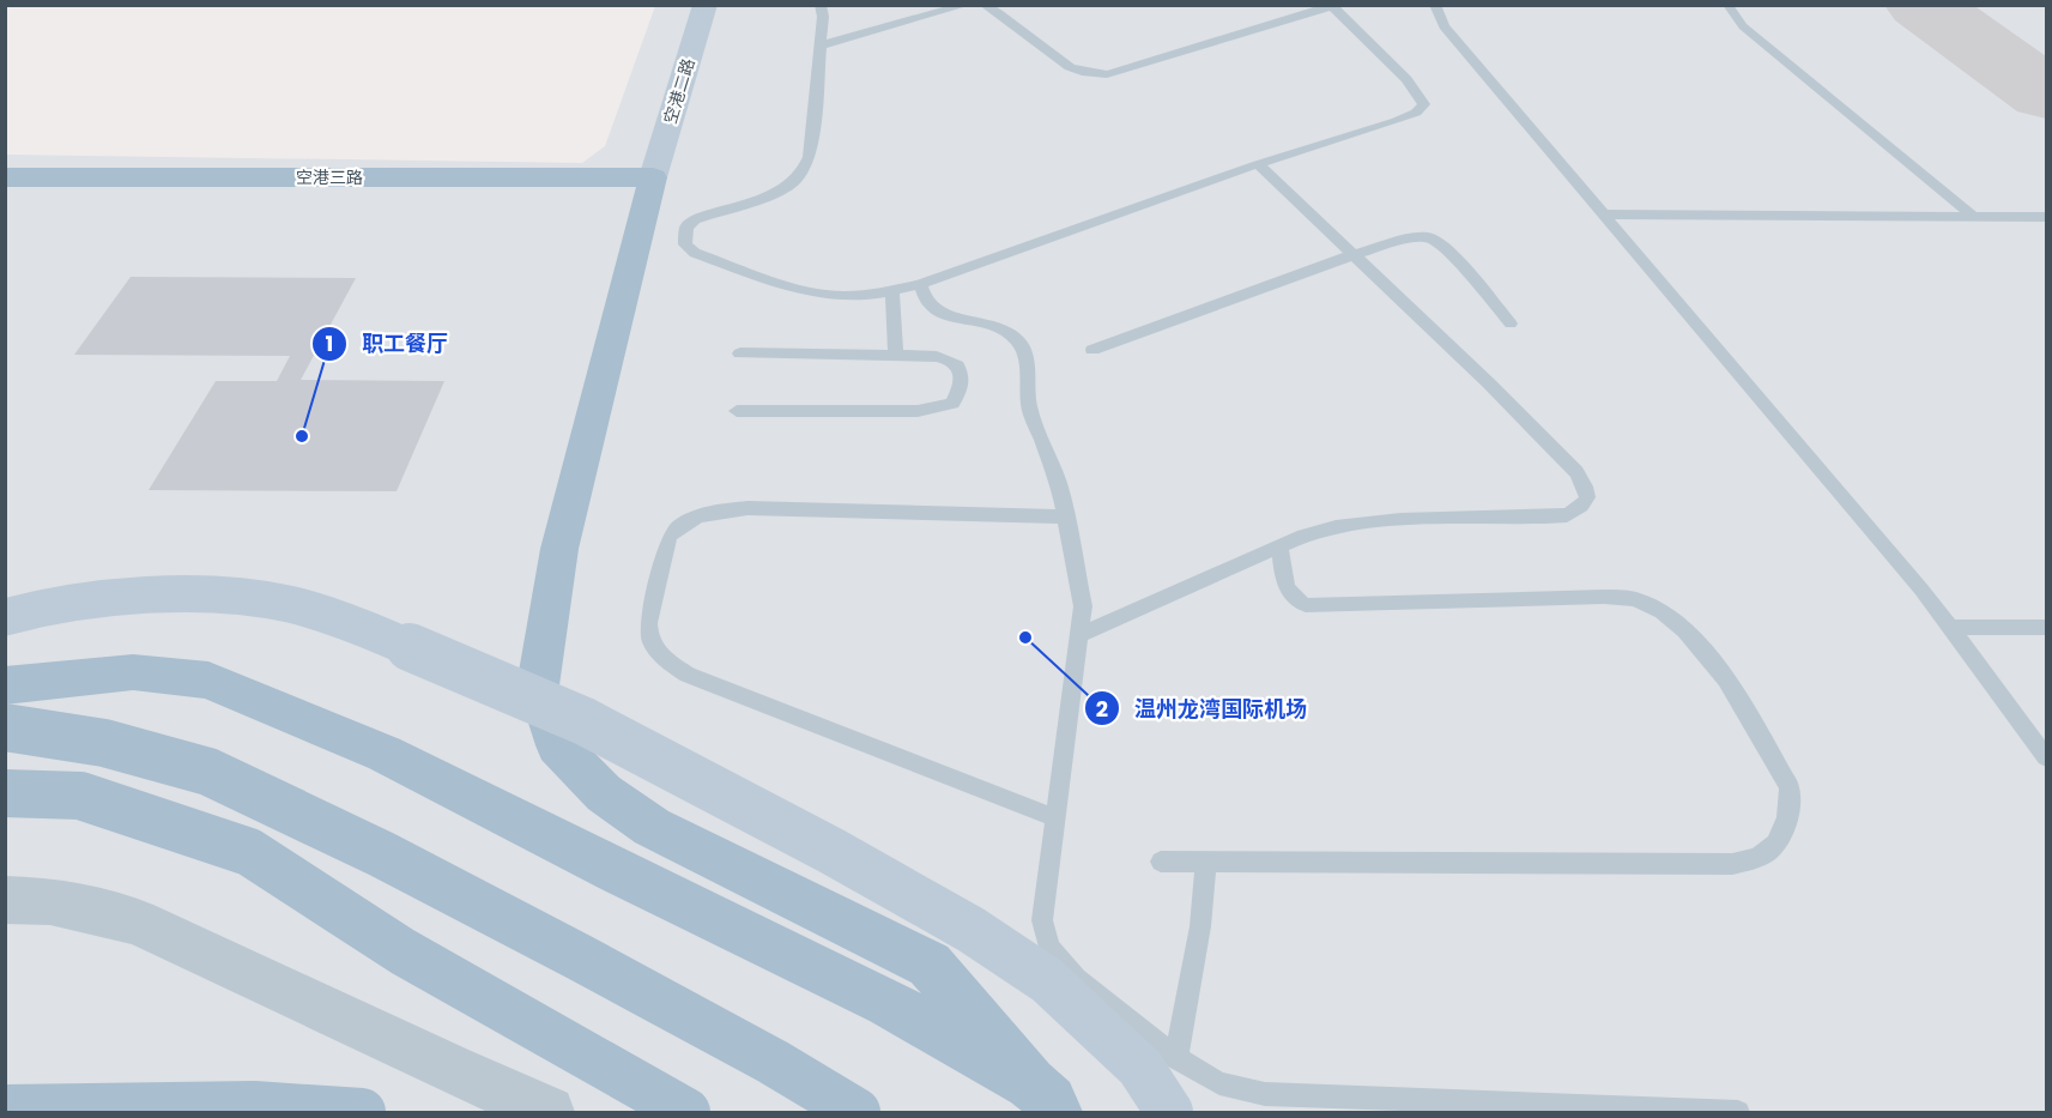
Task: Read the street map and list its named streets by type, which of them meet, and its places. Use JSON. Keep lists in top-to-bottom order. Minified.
{"streets":{"main road":["空港二路","空港三路"]},"crossings":[["空港二路","空港三路"]],"places":["职工餐厅","温州龙湾国际机场"]}
